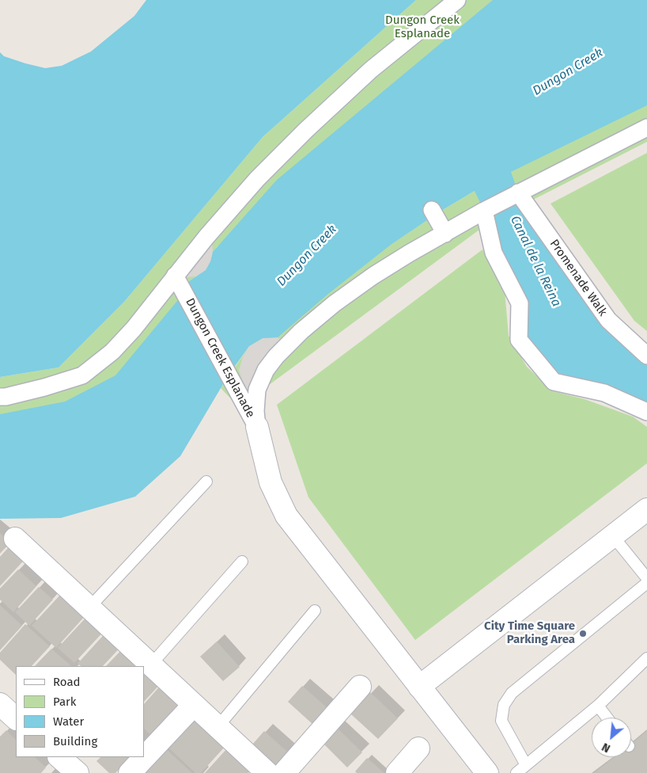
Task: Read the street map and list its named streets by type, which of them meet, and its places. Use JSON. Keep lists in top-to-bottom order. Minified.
{"streets":{"street":["Promenade Walk","Dungon Creek Esplanade"]},"crossings":[["Promenade Walk","Dungon Creek Esplanade"]],"water":["Dungon Creek","Canal de la Reina"],"parks":["Dungon Creek Esplanade"],"places":["City Time Square Parking Area"],"legend":["Road","Park","Water","Building"],"north":"bottom left"}
